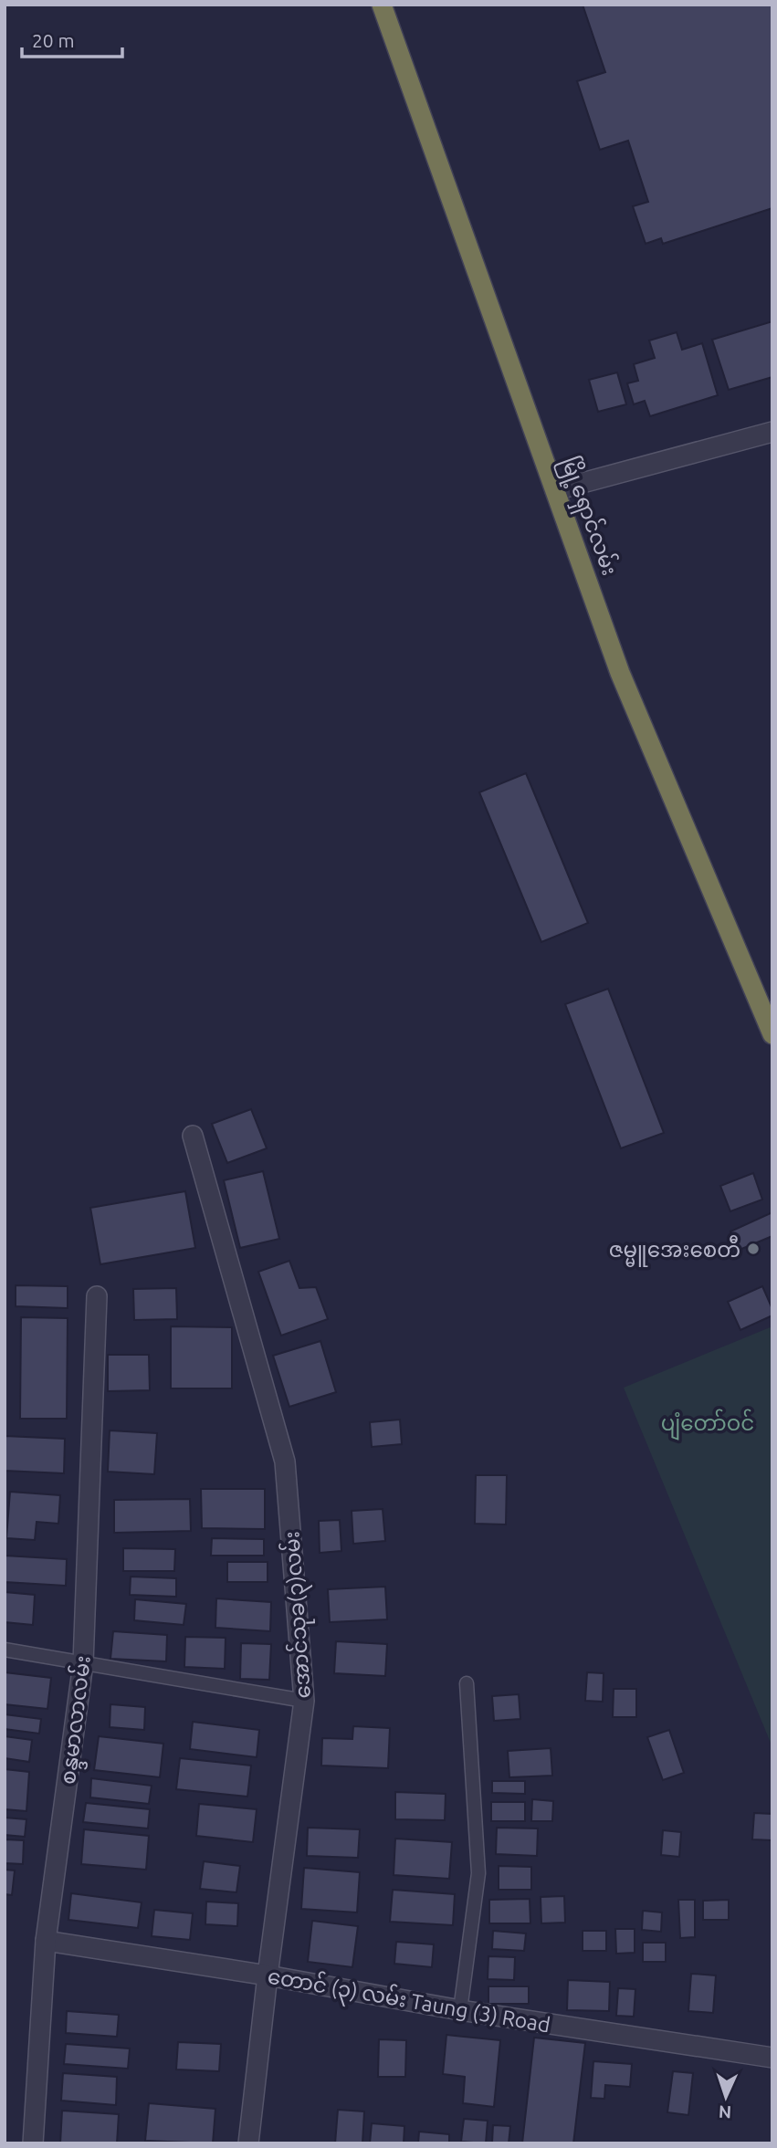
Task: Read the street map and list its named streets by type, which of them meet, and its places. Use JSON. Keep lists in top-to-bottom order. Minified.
{"streets":{"highway":["မြို့ရှောင်လမ်း"],"street":["အောင်သုခ(၃)လမ်း","စန္ဒမာလာလမ်း","တောင် (၃) လမ်း Taung (3) Road"]},"crossings":[["အောင်သုခ(၃)လမ်း","တောင် (၃) လမ်း Taung (3) Road"],["စန္ဒမာလာလမ်း","တောင် (၃) လမ်း Taung (3) Road"]],"parks":["ပျံတော်ဝင်"],"places":["ဇမ္မူအေးစေတီ"],"scale_bar":"20 m","north":"bottom"}
